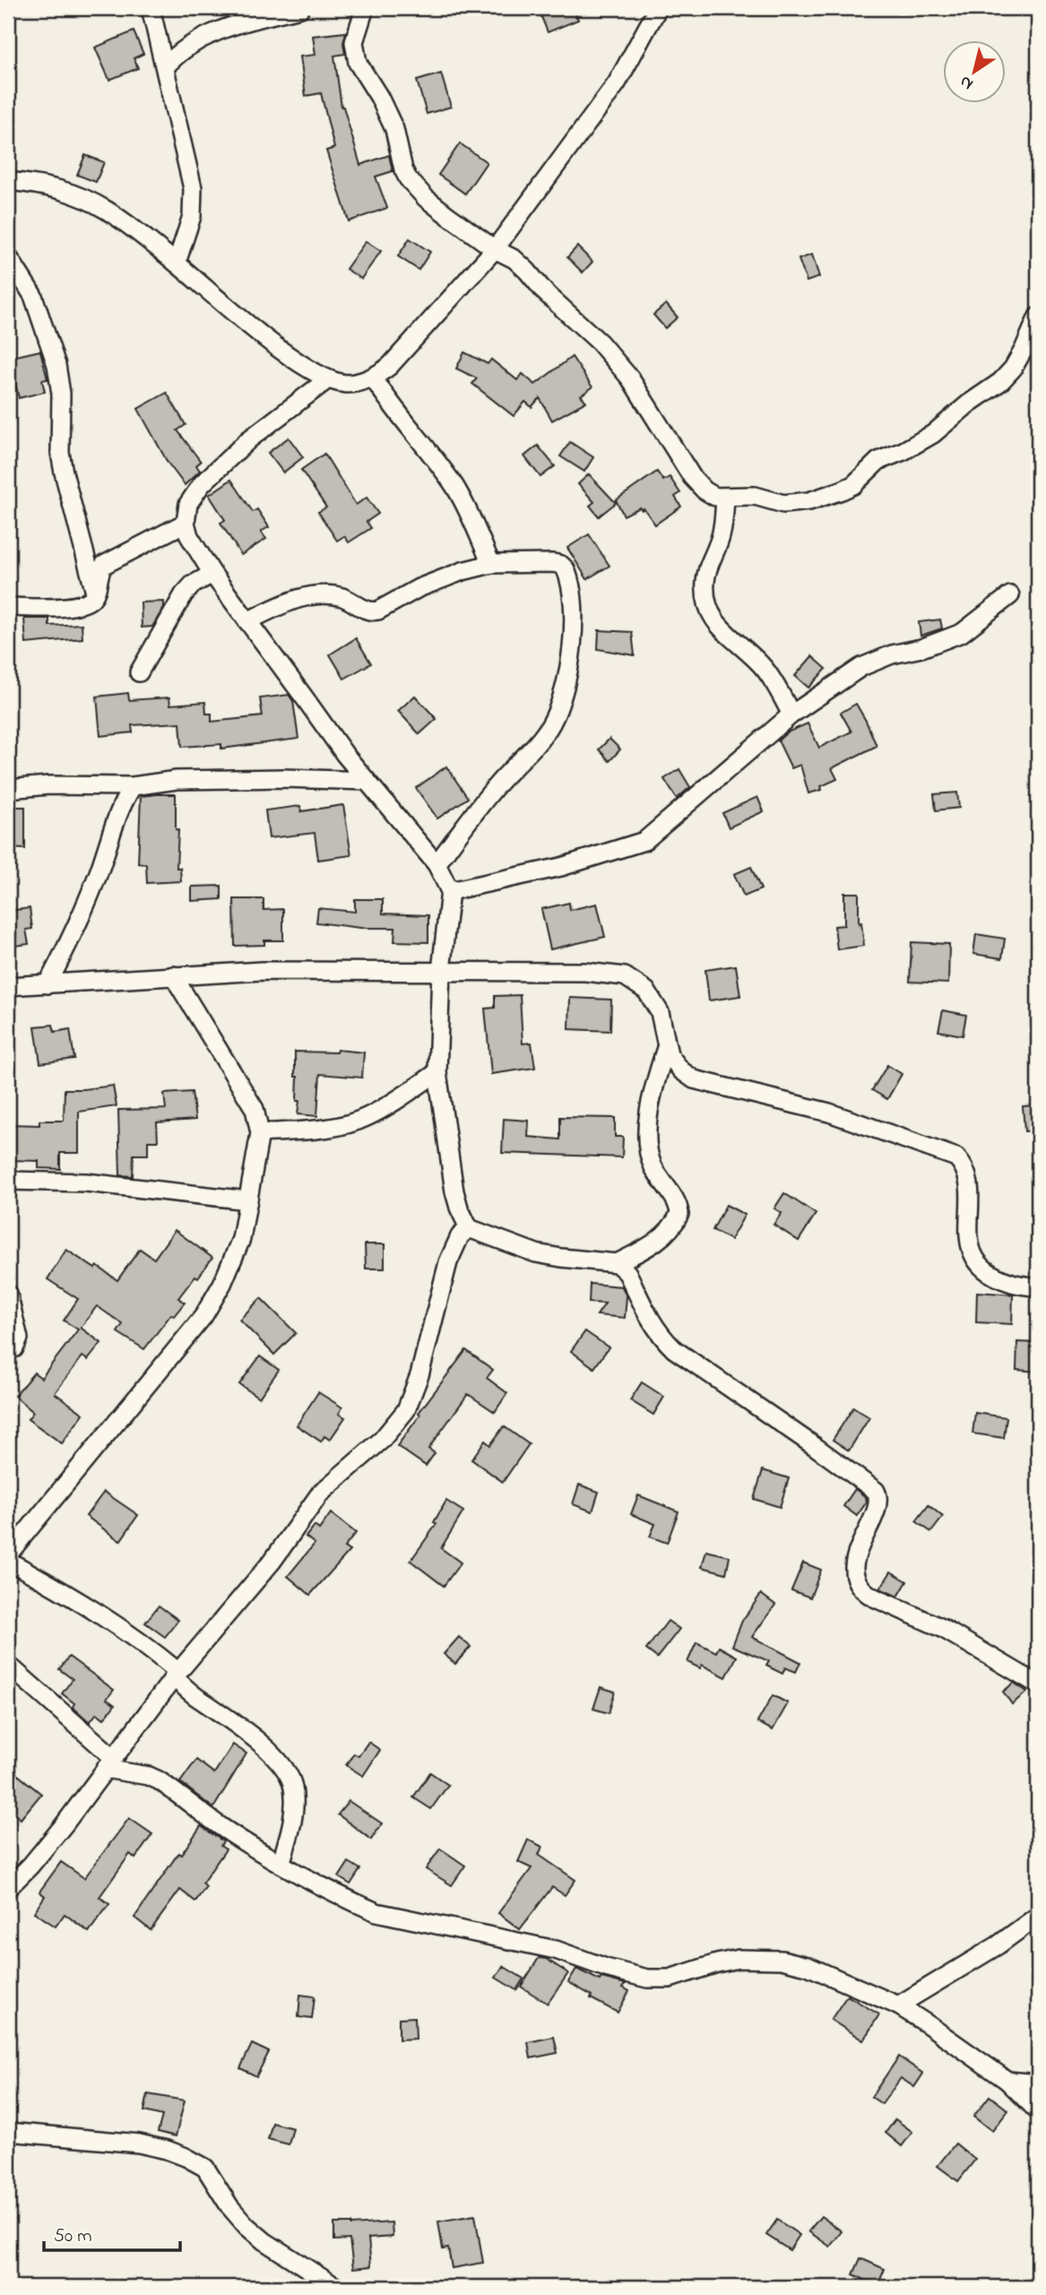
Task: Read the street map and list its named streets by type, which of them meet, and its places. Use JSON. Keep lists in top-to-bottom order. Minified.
{"scale_bar":"50 m","north":"bottom left"}
